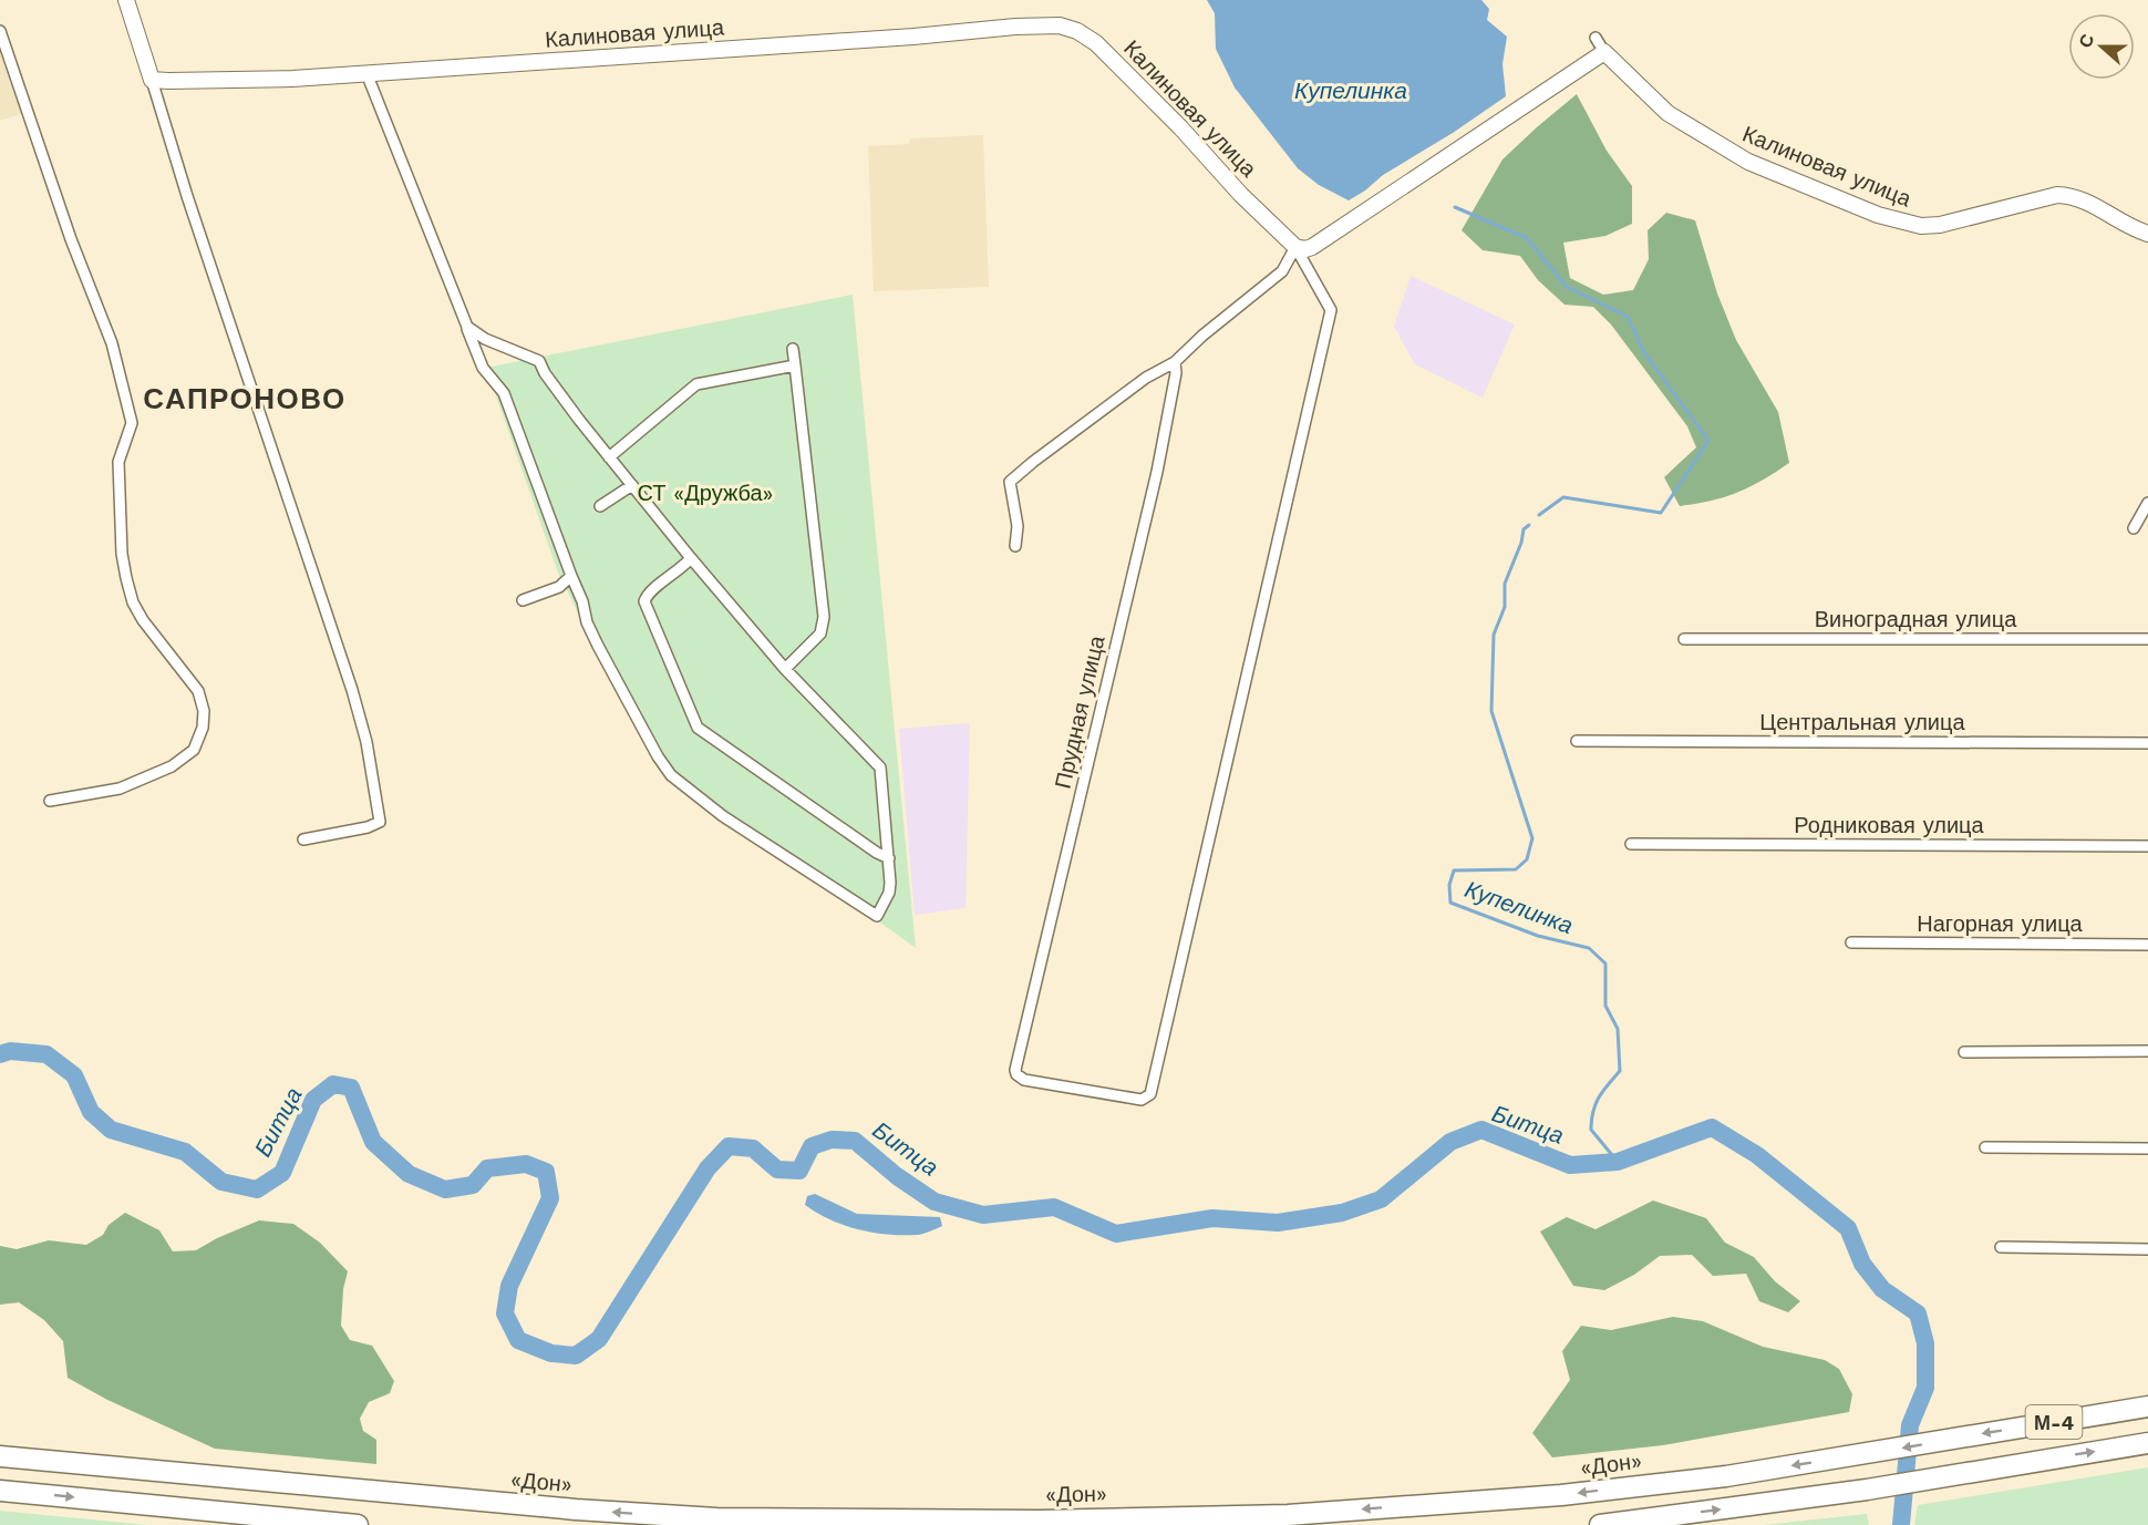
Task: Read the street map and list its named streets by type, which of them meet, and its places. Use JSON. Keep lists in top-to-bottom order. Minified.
{"streets":{"highway":["М-4","«Дон»"],"street":["Калиновая улица","Виноградная улица","Прудная улица","Центральная улица","Родниковая улица","Нагорная улица"]},"crossings":[["Калиновая улица","Прудная улица"]],"districts":["САПРОНОВО"],"water":["Купелинка","Битца"],"parks":["СТ «Дружба»"],"north":"left"}
